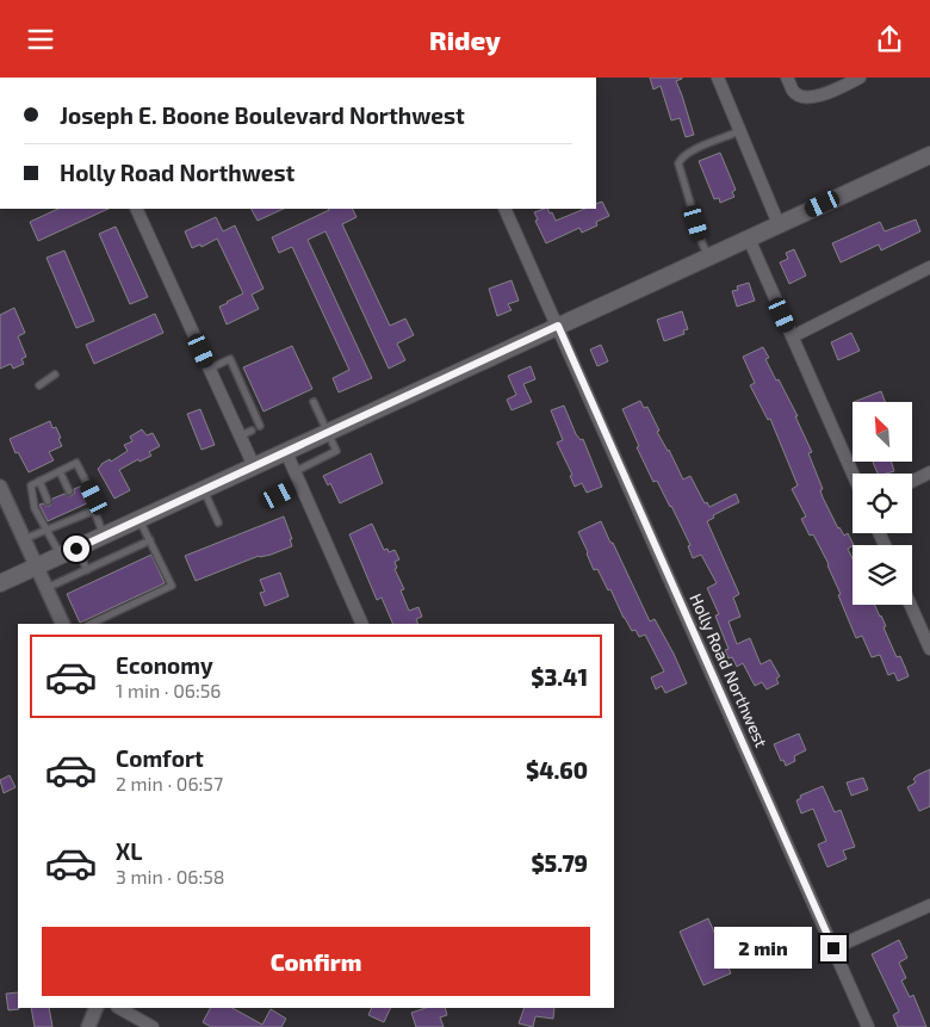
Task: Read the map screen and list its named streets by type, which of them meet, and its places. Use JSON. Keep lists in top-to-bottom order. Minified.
{"streets":{"street":["Holly Road Northwest"]},"north":"top left","page":{"header":"Ridey","banner":["Joseph E. Boone Boulevard Northwest","Holly Road Northwest"],"list":[{"name":"Economy","note":"1 min · 06:56","value":"$3.41"},{"name":"Comfort","note":"2 min · 06:57","value":"$4.60"},{"name":"XL","note":"3 min · 06:58","value":"$5.79"}],"buttons":"Confirm","bubble":"2 min"}}
